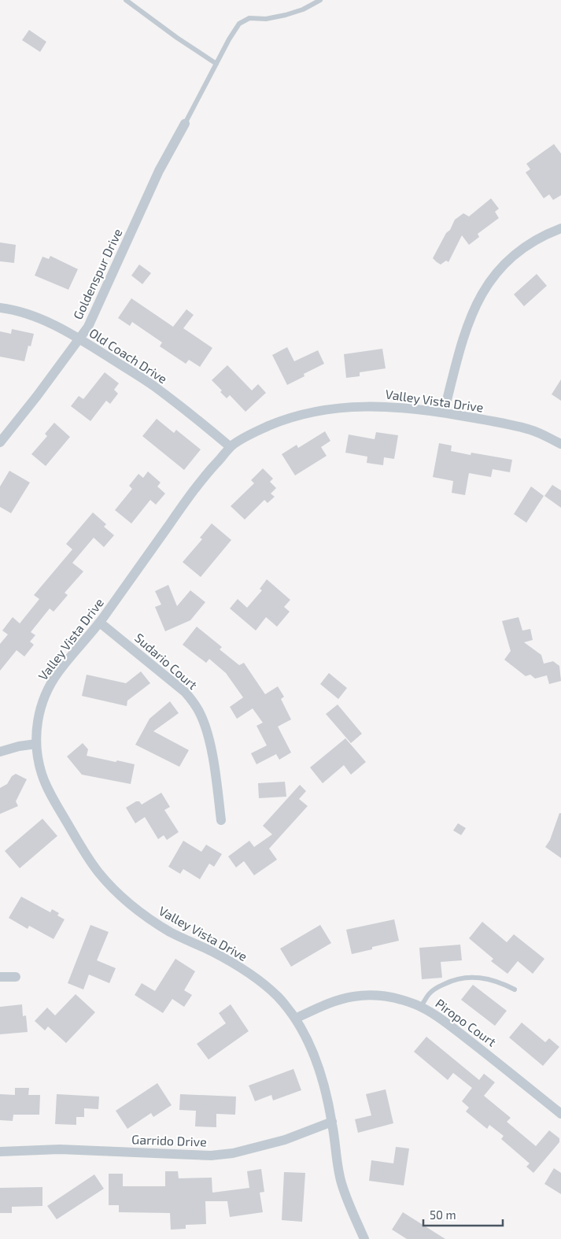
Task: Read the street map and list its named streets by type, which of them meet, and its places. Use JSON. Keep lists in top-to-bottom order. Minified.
{"streets":{"street":["Goldenspur Drive","Old Coach Drive","Valley Vista Drive","Sudario Court","Piropo Court","Garrido Drive"]},"crossings":[["Goldenspur Drive","Old Coach Drive"],["Old Coach Drive","Valley Vista Drive"],["Valley Vista Drive","Sudario Court"],["Valley Vista Drive","Piropo Court"],["Valley Vista Drive","Garrido Drive"]],"scale_bar":"50 m"}
